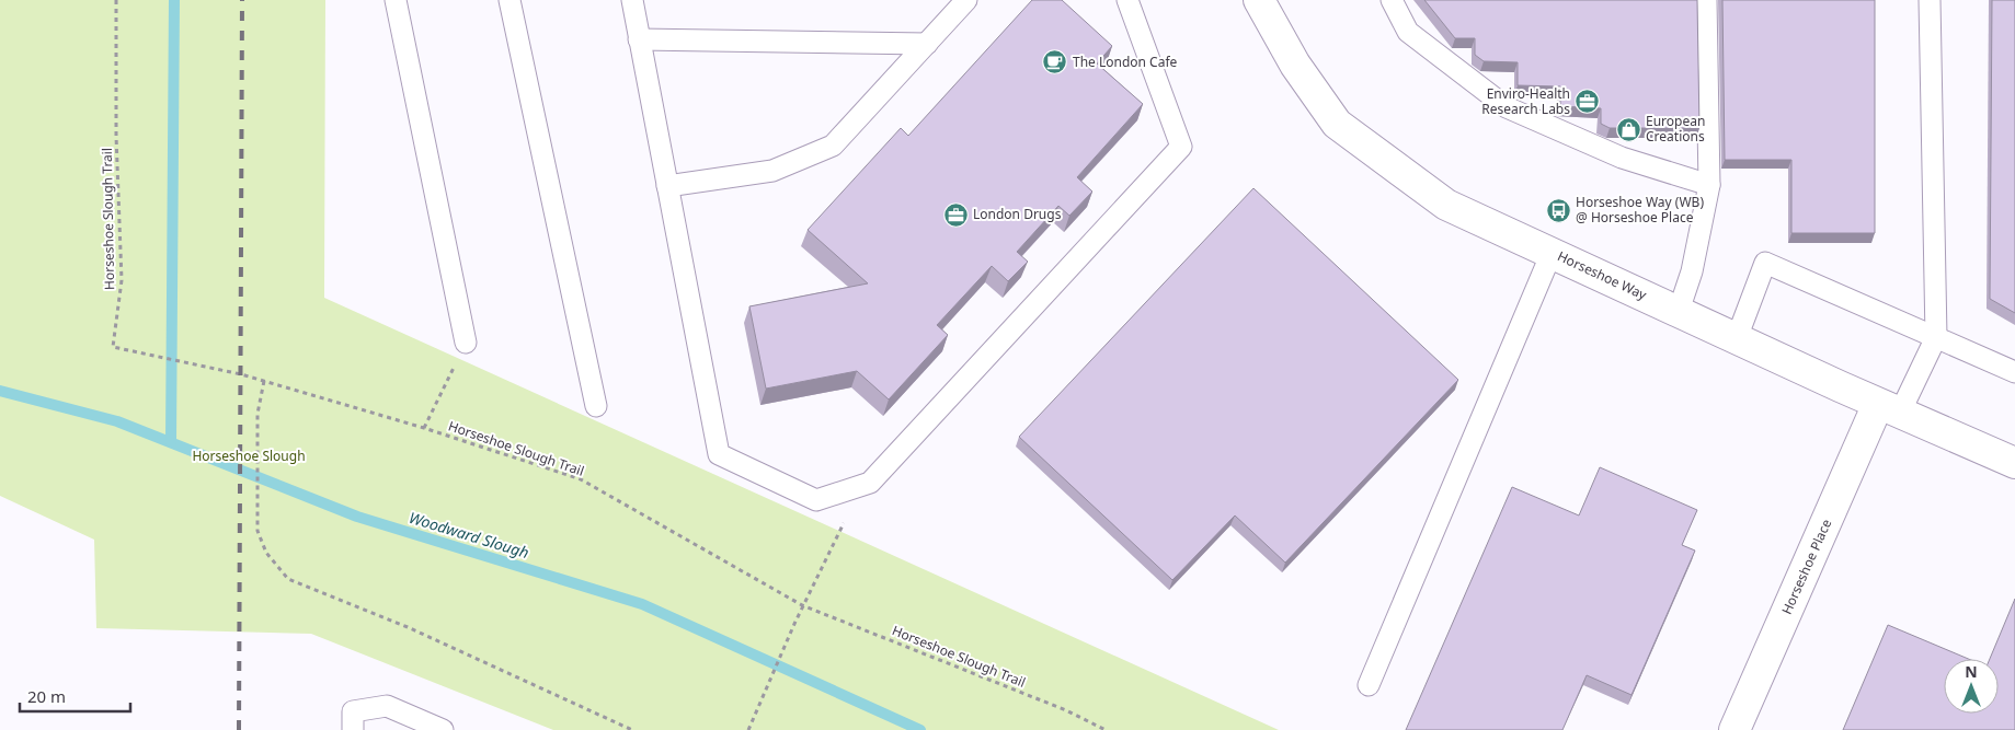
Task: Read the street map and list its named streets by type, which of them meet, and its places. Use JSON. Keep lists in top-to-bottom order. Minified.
{"streets":{"street":["Horseshoe Way","Horseshoe Place"],"path":["Horseshoe Slough Trail"]},"crossings":[["Horseshoe Way","Horseshoe Place"]],"water":["Woodward Slough"],"parks":["Horseshoe Slough"],"places":{"cafe":["The London Cafe"],"office":["Enviro-Health Research Labs","London Drugs"],"shop":["European Creations"],"bus stop":["Horseshoe Way (WB) @ Horseshoe Place"]},"scale_bar":"20 m","north":"top"}
